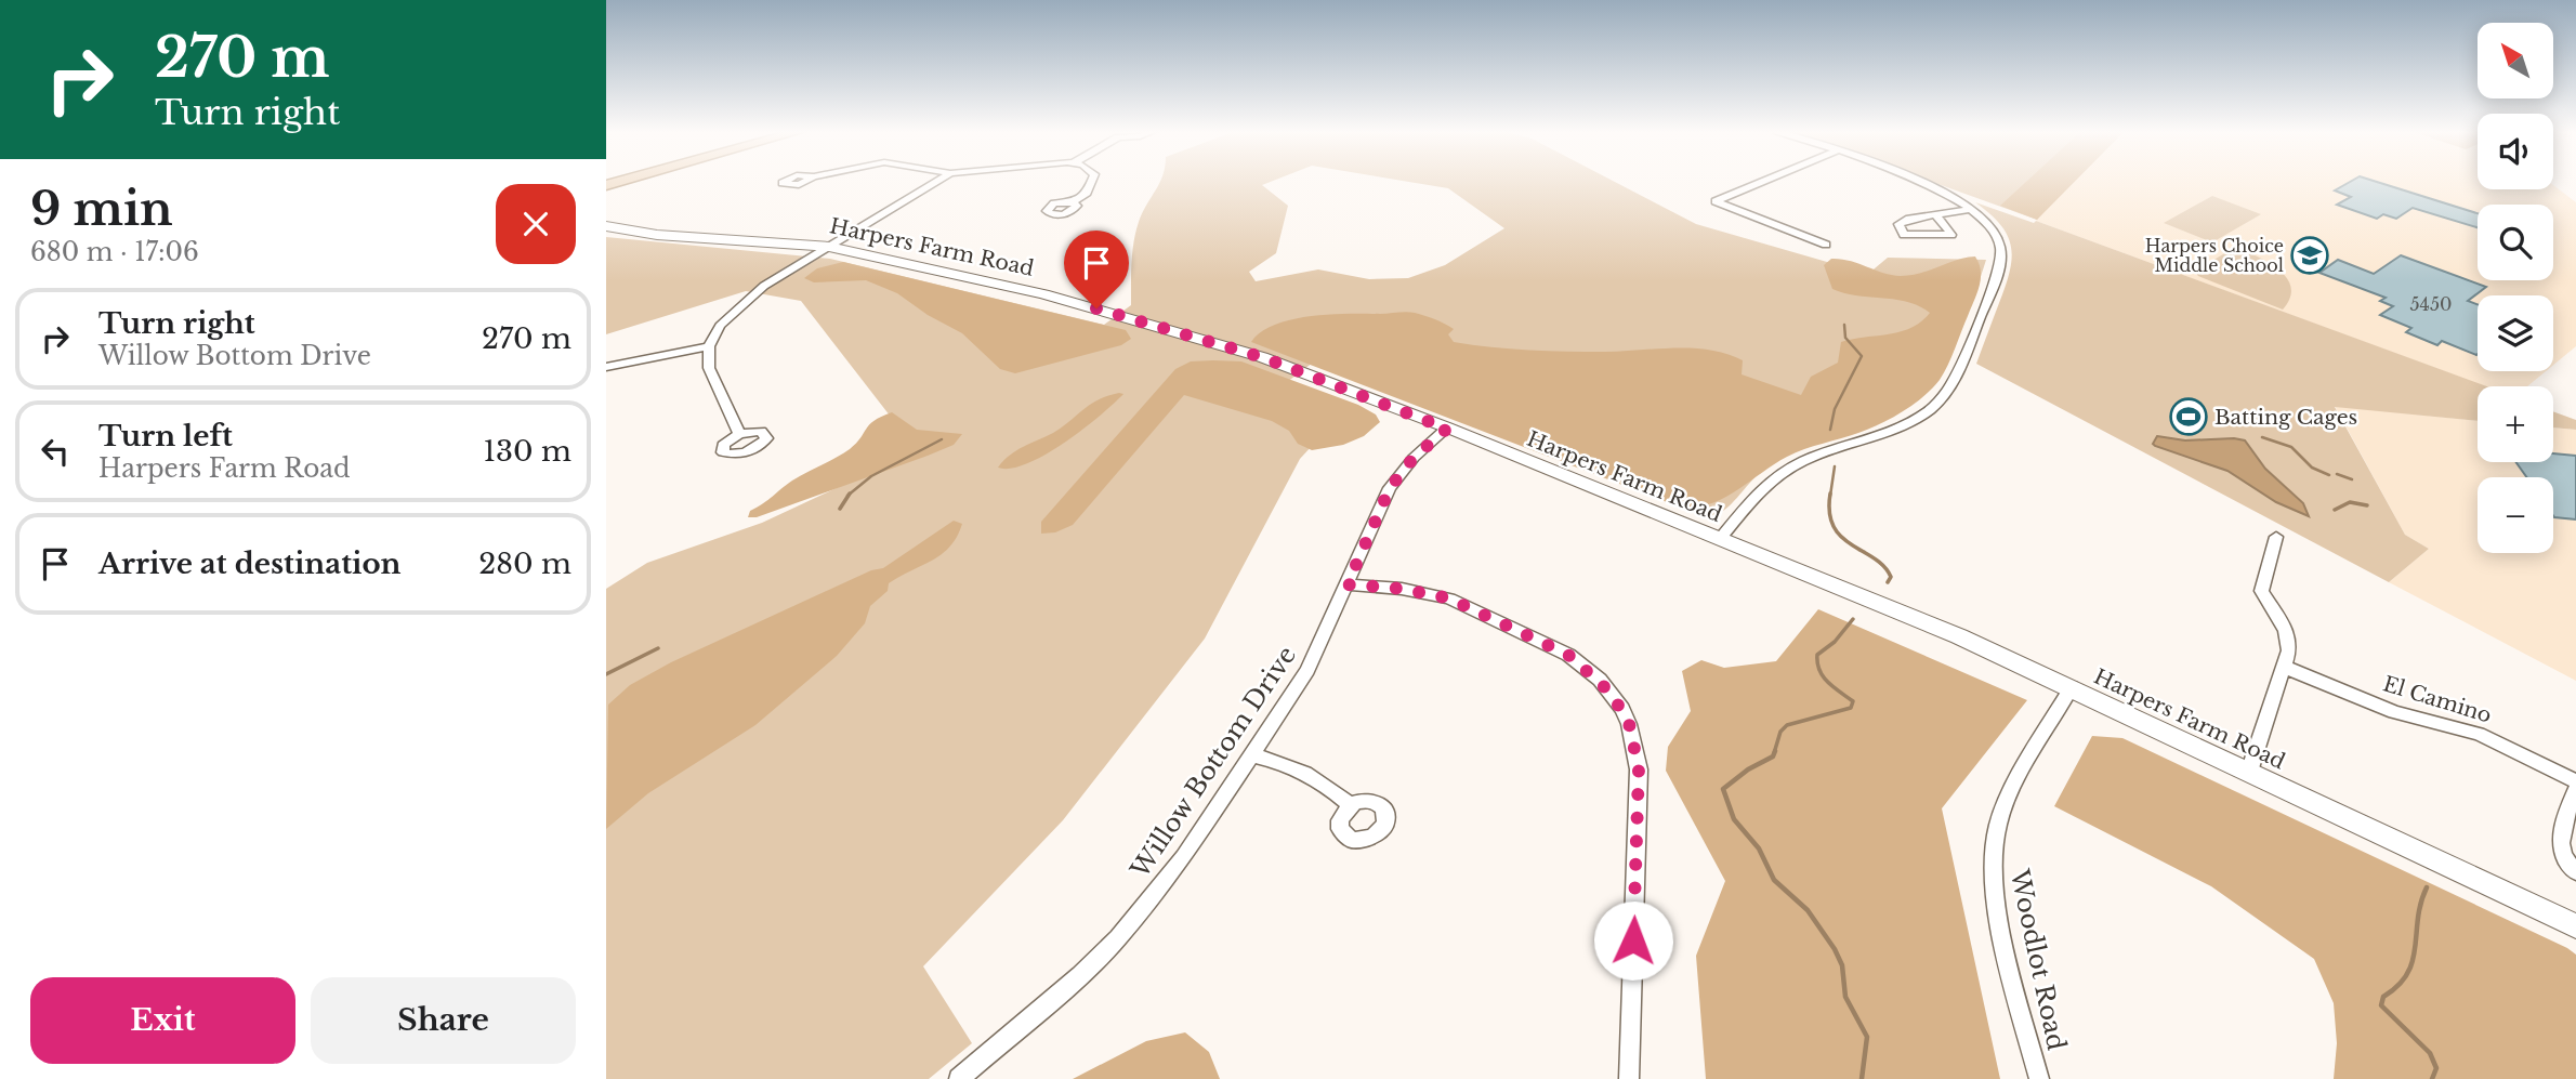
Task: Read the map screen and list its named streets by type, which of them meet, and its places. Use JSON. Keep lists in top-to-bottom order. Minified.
{"streets":{"main road":["Harpers Farm Road"],"street":["El Camino","Willow Bottom Drive","Woodlot Road"]},"crossings":[["Harpers Farm Road","Willow Bottom Drive"],["Harpers Farm Road","Woodlot Road"]],"places":{"school or university":["Harpers Choice Middle School"],"sports":["Batting Cages"]},"house_numbers":["5450"],"north":"top left","page":{"turn":["270 m","Turn right"],"map_buttons":["+","−"],"heading":["9 min","680 m · 17:06"],"list":[{"name":"Turn right","note":"Willow Bottom Drive","value":"270 m"},{"name":"Turn left","note":"Harpers Farm Road","value":"130 m"},{"name":"Arrive at destination","value":"280 m"}],"buttons":["Exit","Share"]}}
